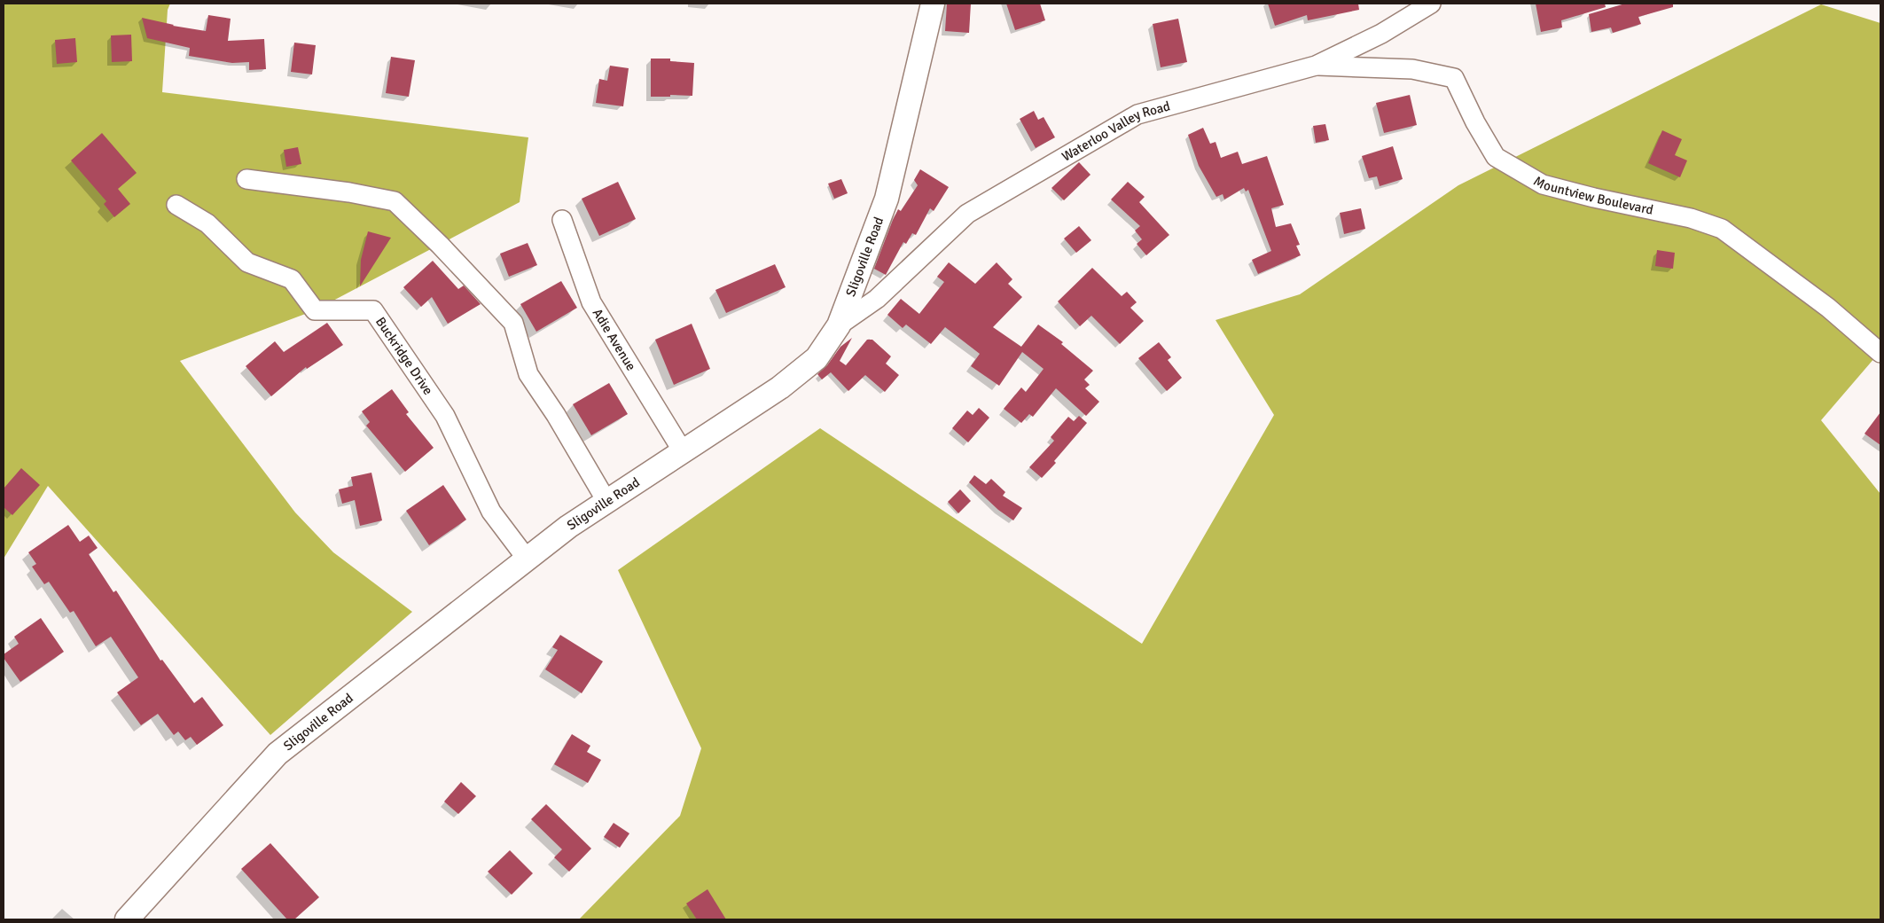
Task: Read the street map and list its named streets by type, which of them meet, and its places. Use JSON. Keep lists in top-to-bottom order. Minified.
{"streets":{"street":["Waterloo Valley Road","Mountview Boulevard","Sligoville Road","Adie Avenue","Buckridge Drive"]},"crossings":[["Waterloo Valley Road","Mountview Boulevard"],["Waterloo Valley Road","Sligoville Road"],["Sligoville Road","Adie Avenue"],["Sligoville Road","Buckridge Drive"]]}
